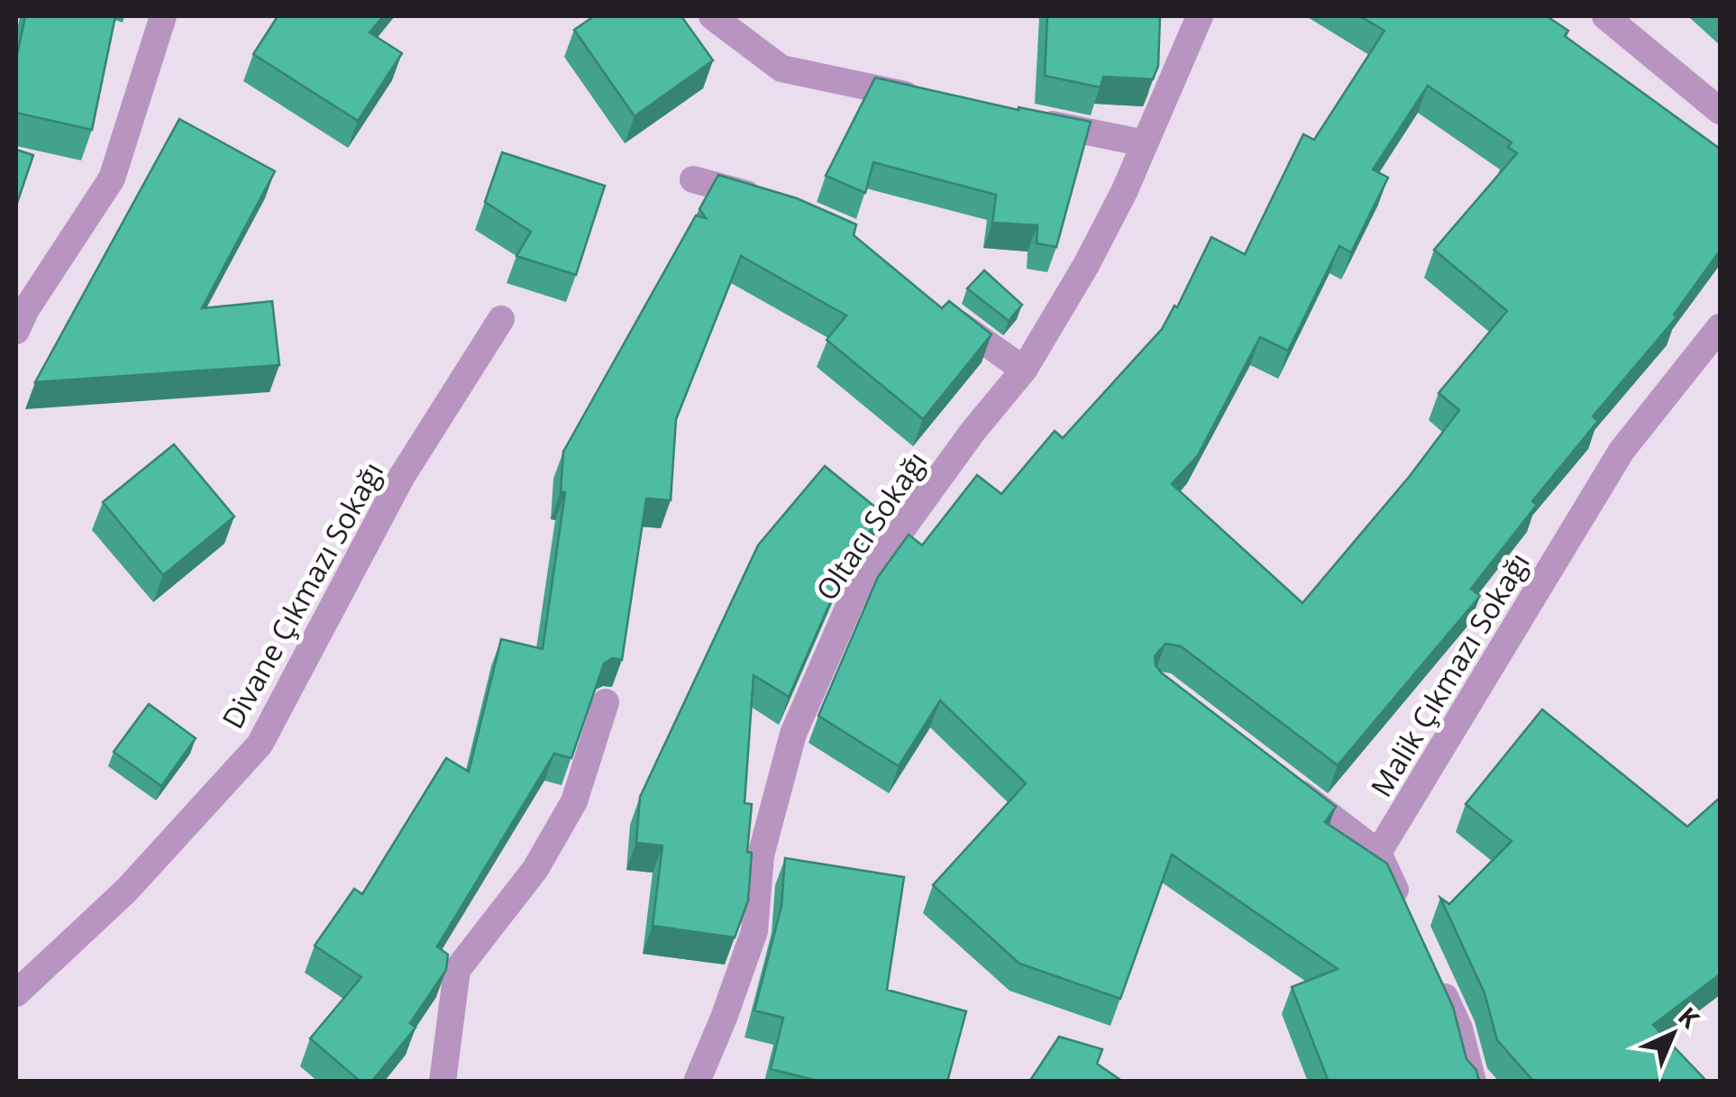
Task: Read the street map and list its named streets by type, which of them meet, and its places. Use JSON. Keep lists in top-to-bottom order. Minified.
{"streets":{"street":["Oltacı Sokağı","Divane Çıkmazı Sokağı","Malik Çıkmazı Sokağı"]},"north":"top right"}
